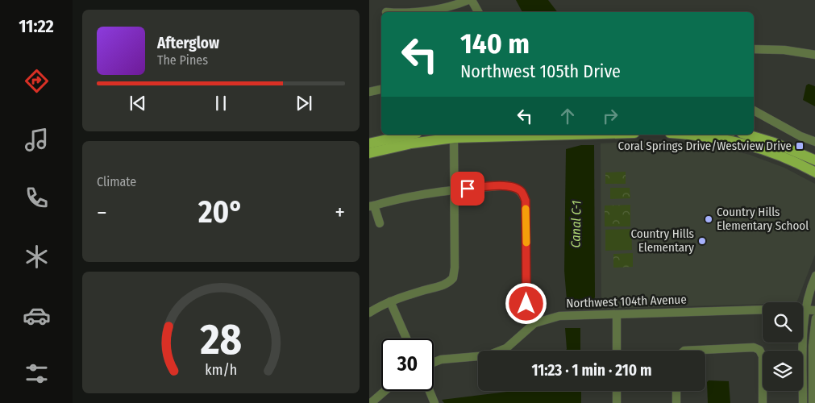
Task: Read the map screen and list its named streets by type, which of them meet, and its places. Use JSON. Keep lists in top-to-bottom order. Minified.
{"streets":{"street":["Northwest 104th Avenue"]},"water":["Canal C-1"],"places":{"transit":["Coral Springs Drive/Westview Drive"],"other":["Country Hills Elementary School","Country Hills Elementary"]},"page":{"tabs":"11:22","turn":["140 m","Northwest 105th Drive"],"song":["Afterglow","The Pines"],"tile":"Climate","heat":["−","20°","+"],"limit":"30","trip":"11:23 · 1 min · 210 m","gauge":["28","km/h"]}}
